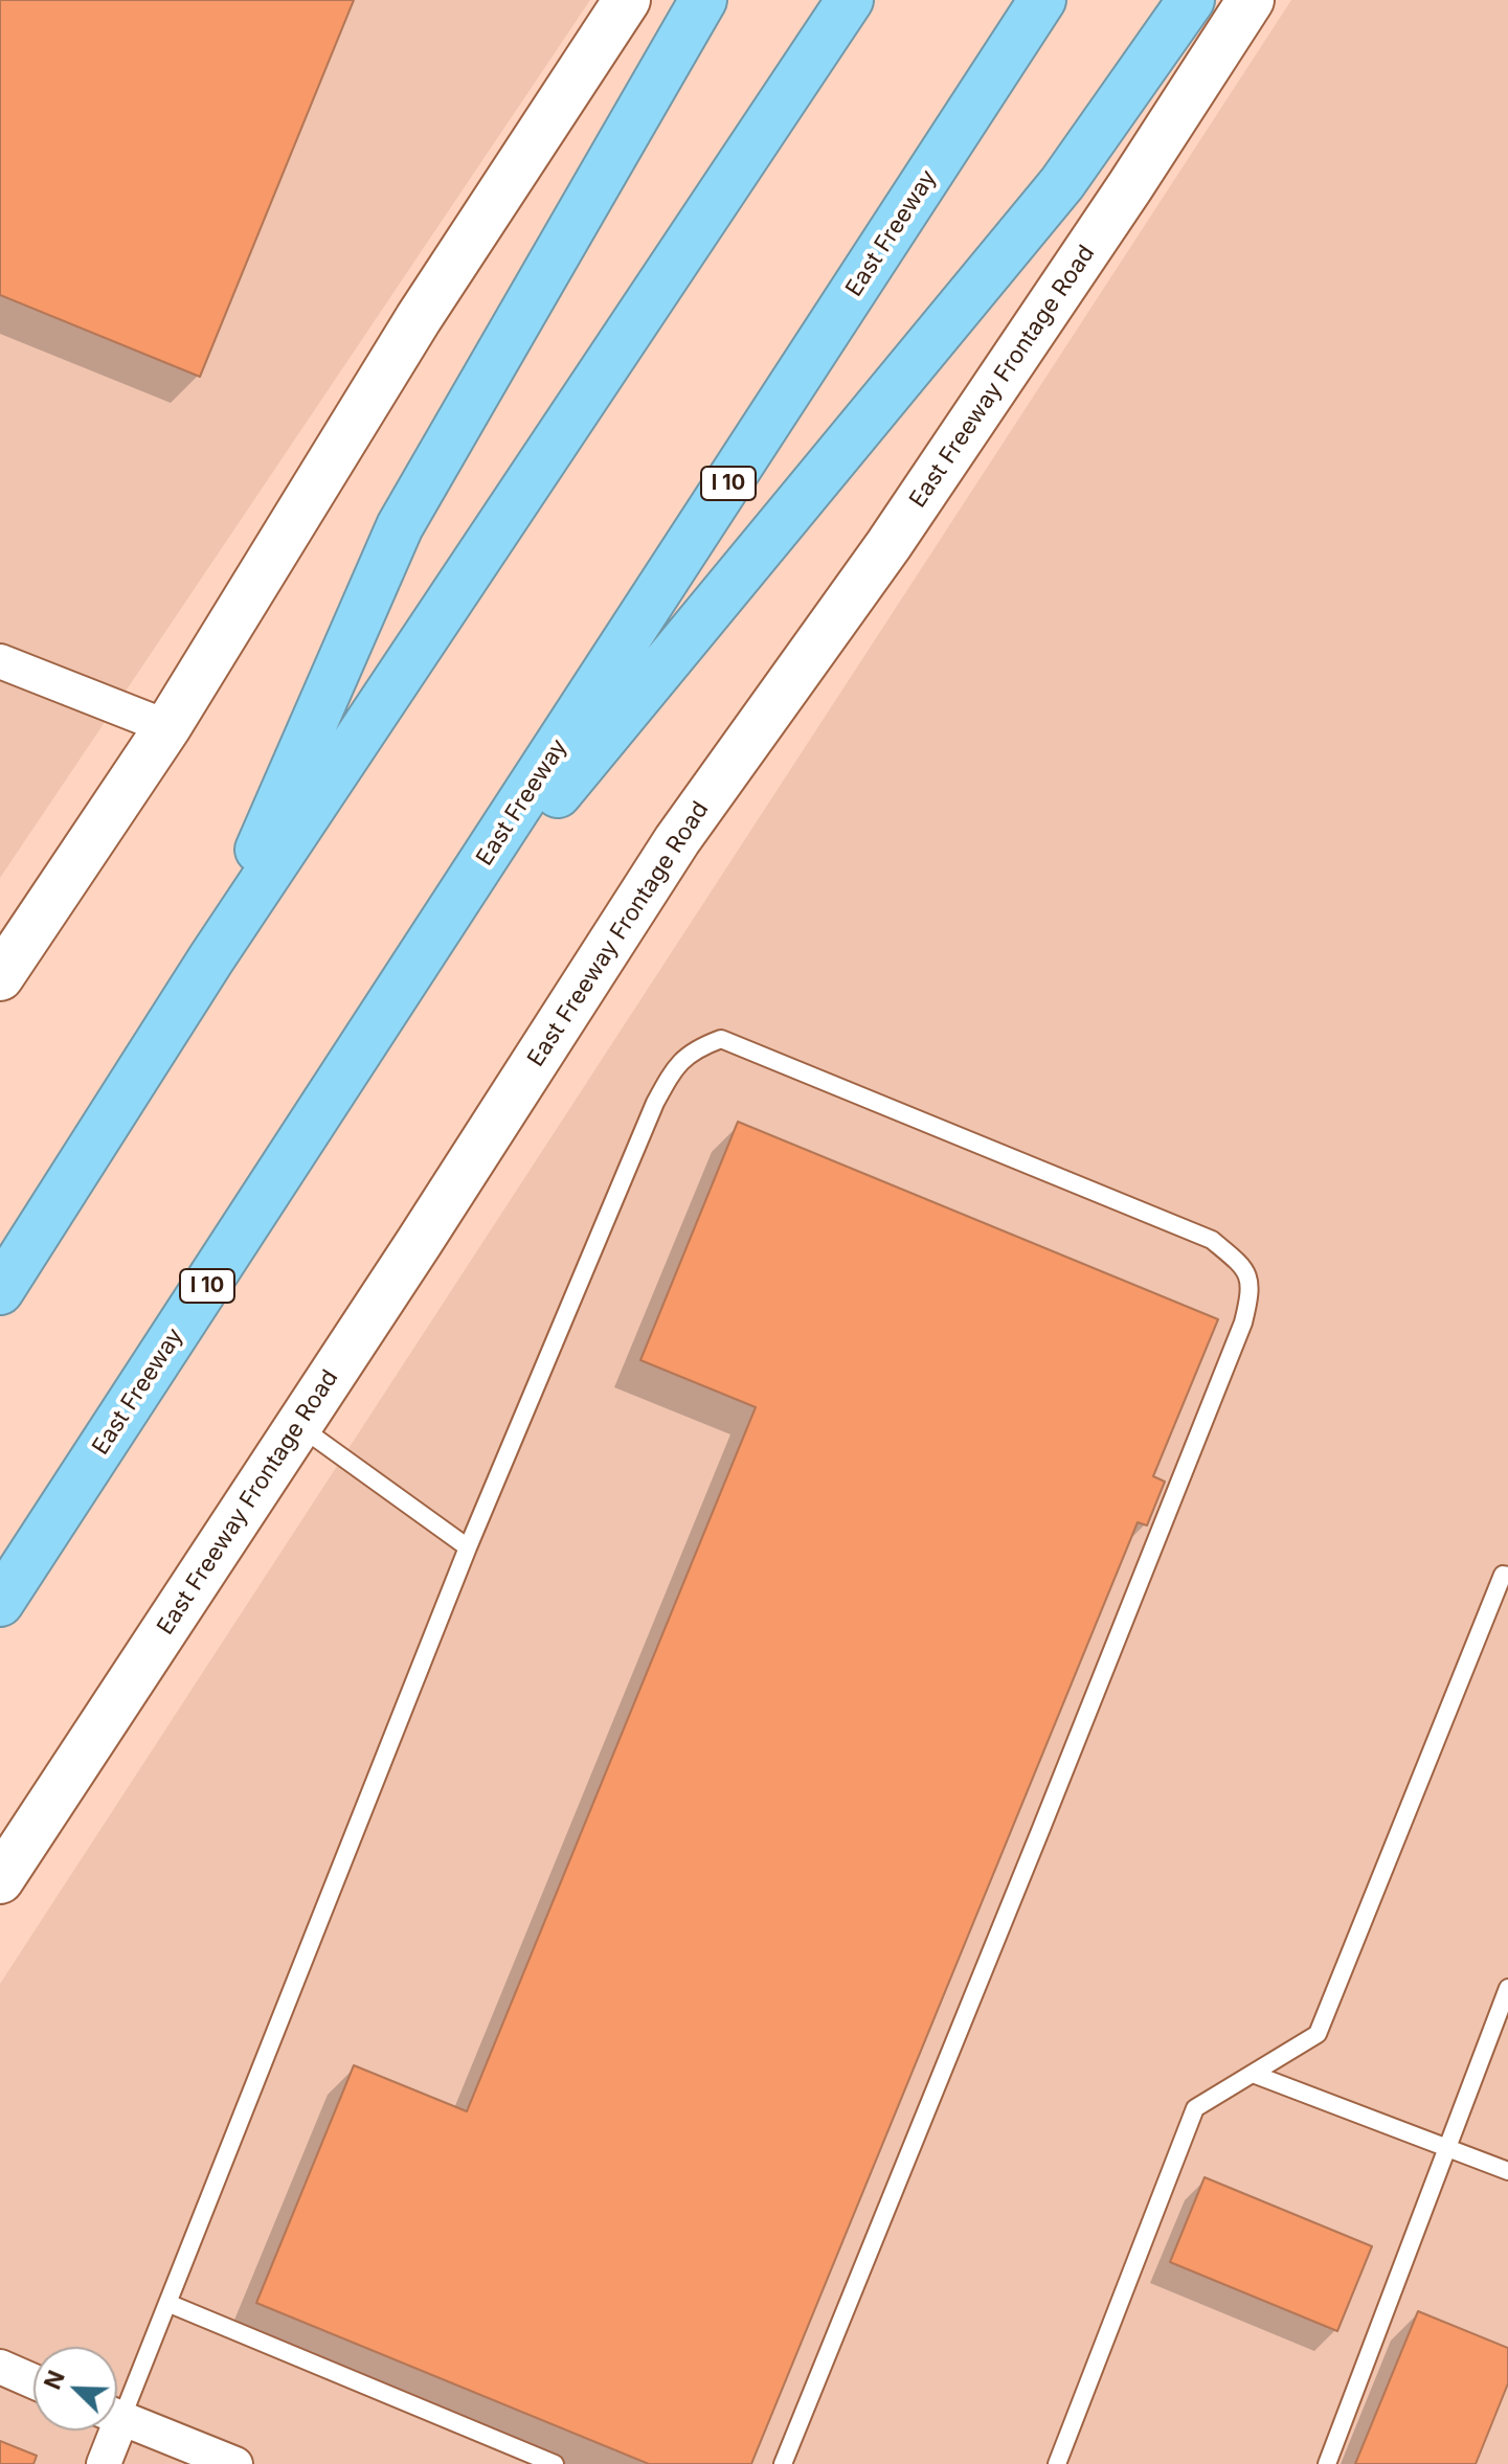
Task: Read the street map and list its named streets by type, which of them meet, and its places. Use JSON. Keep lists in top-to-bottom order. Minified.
{"streets":{"highway":["East Freeway","I 10"],"main road":["East Freeway Frontage Road"]},"north":"top left"}
